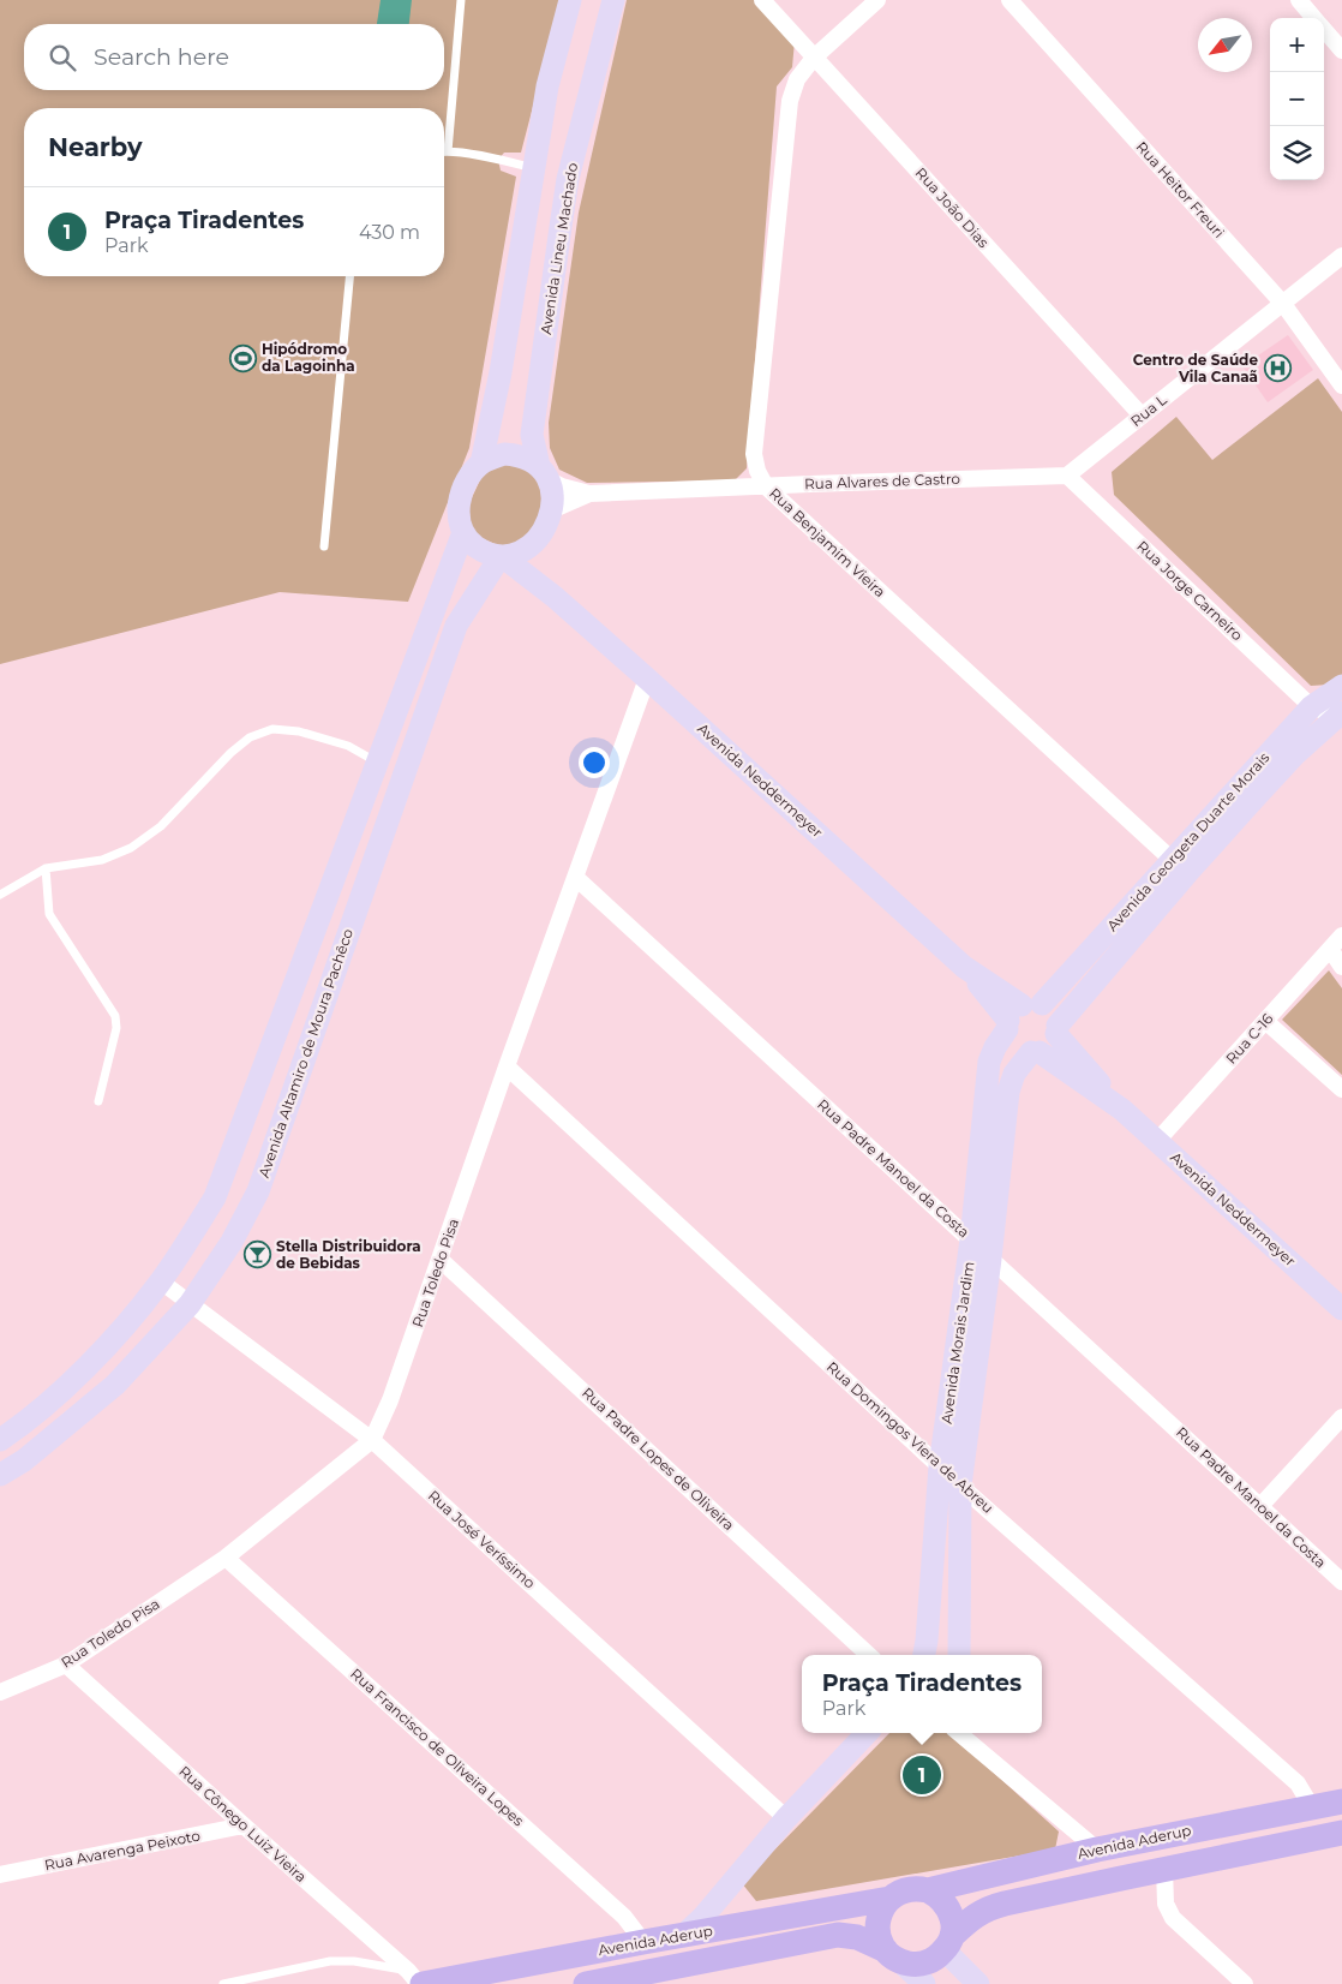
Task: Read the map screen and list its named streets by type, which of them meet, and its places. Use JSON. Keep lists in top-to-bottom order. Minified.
{"streets":{"main road":["Avenida Lineu Machado","Avenida Neddermeyer","Avenida Georgeta Duarte Morais","Avenida Altamiro de Moura Pachêco","Avenida Morais Jardim","Avenida Aderup"],"street":["Rua Heitor Freuri","Rua João Dias","Rua L","Rua Alvares de Castro","Rua Benjamim Vieira","Rua Jorge Carneiro","Rua C-16","Rua Padre Manoel da Costa","Rua Toledo Pisa","Rua Domingos Viera de Abreu","Rua Padre Lopes de Oliveira","Rua José Veríssimo","Rua Francisco de Oliveira Lopes","Rua Cônego Luiz Vieira","Rua Avarenga Peixoto"]},"crossings":[["Rua Heitor Freuri","Rua L"],["Rua João Dias","Rua L"],["Rua João Dias","Rua Benjamim Vieira"],["Avenida Lineu Machado","Rua Alvares de Castro"],["Avenida Lineu Machado","Avenida Neddermeyer"],["Avenida Lineu Machado","Avenida Altamiro de Moura Pachêco"],["Rua L","Rua Alvares de Castro"],["Rua L","Rua Jorge Carneiro"],["Rua Alvares de Castro","Rua Benjamim Vieira"],["Rua Alvares de Castro","Rua Jorge Carneiro"],["Rua Alvares de Castro","Avenida Neddermeyer"],["Rua Alvares de Castro","Avenida Altamiro de Moura Pachêco"],["Rua Benjamim Vieira","Avenida Georgeta Duarte Morais"],["Rua Jorge Carneiro","Avenida Georgeta Duarte Morais"],["Avenida Neddermeyer","Avenida Georgeta Duarte Morais"],["Avenida Neddermeyer","Rua C-16"],["Avenida Neddermeyer","Avenida Altamiro de Moura Pachêco"],["Avenida Neddermeyer","Rua Toledo Pisa"],["Avenida Neddermeyer","Avenida Morais Jardim"],["Avenida Georgeta Duarte Morais","Avenida Morais Jardim"],["Avenida Altamiro de Moura Pachêco","Rua José Veríssimo"],["Rua Padre Manoel da Costa","Rua Toledo Pisa"],["Rua Padre Manoel da Costa","Avenida Morais Jardim"],["Rua Toledo Pisa","Rua Domingos Viera de Abreu"],["Rua Toledo Pisa","Rua Padre Lopes de Oliveira"],["Rua Toledo Pisa","Rua José Veríssimo"],["Rua Toledo Pisa","Rua Francisco de Oliveira Lopes"],["Rua Toledo Pisa","Rua Cônego Luiz Vieira"],["Avenida Morais Jardim","Rua Domingos Viera de Abreu"],["Rua Domingos Viera de Abreu","Avenida Aderup"],["Rua Francisco de Oliveira Lopes","Avenida Aderup"],["Rua Cônego Luiz Vieira","Avenida Aderup"],["Rua Cônego Luiz Vieira","Rua Avarenga Peixoto"]],"places":{"sports":["Hipódromo da Lagoinha"],"hospital":["Centro de Saúde Vila Canaã"],"bar":["Stella Distribuidora de Bebidas"]},"north":"bottom left","page":{"map_buttons":["+","−"],"search":"Search here","heading":"Nearby","list":[{"mark":"1","name":"Praça Tiradentes","note":"Park","value":"430 m"}],"popup":["Praça Tiradentes","Park"],"pins":"1"}}
